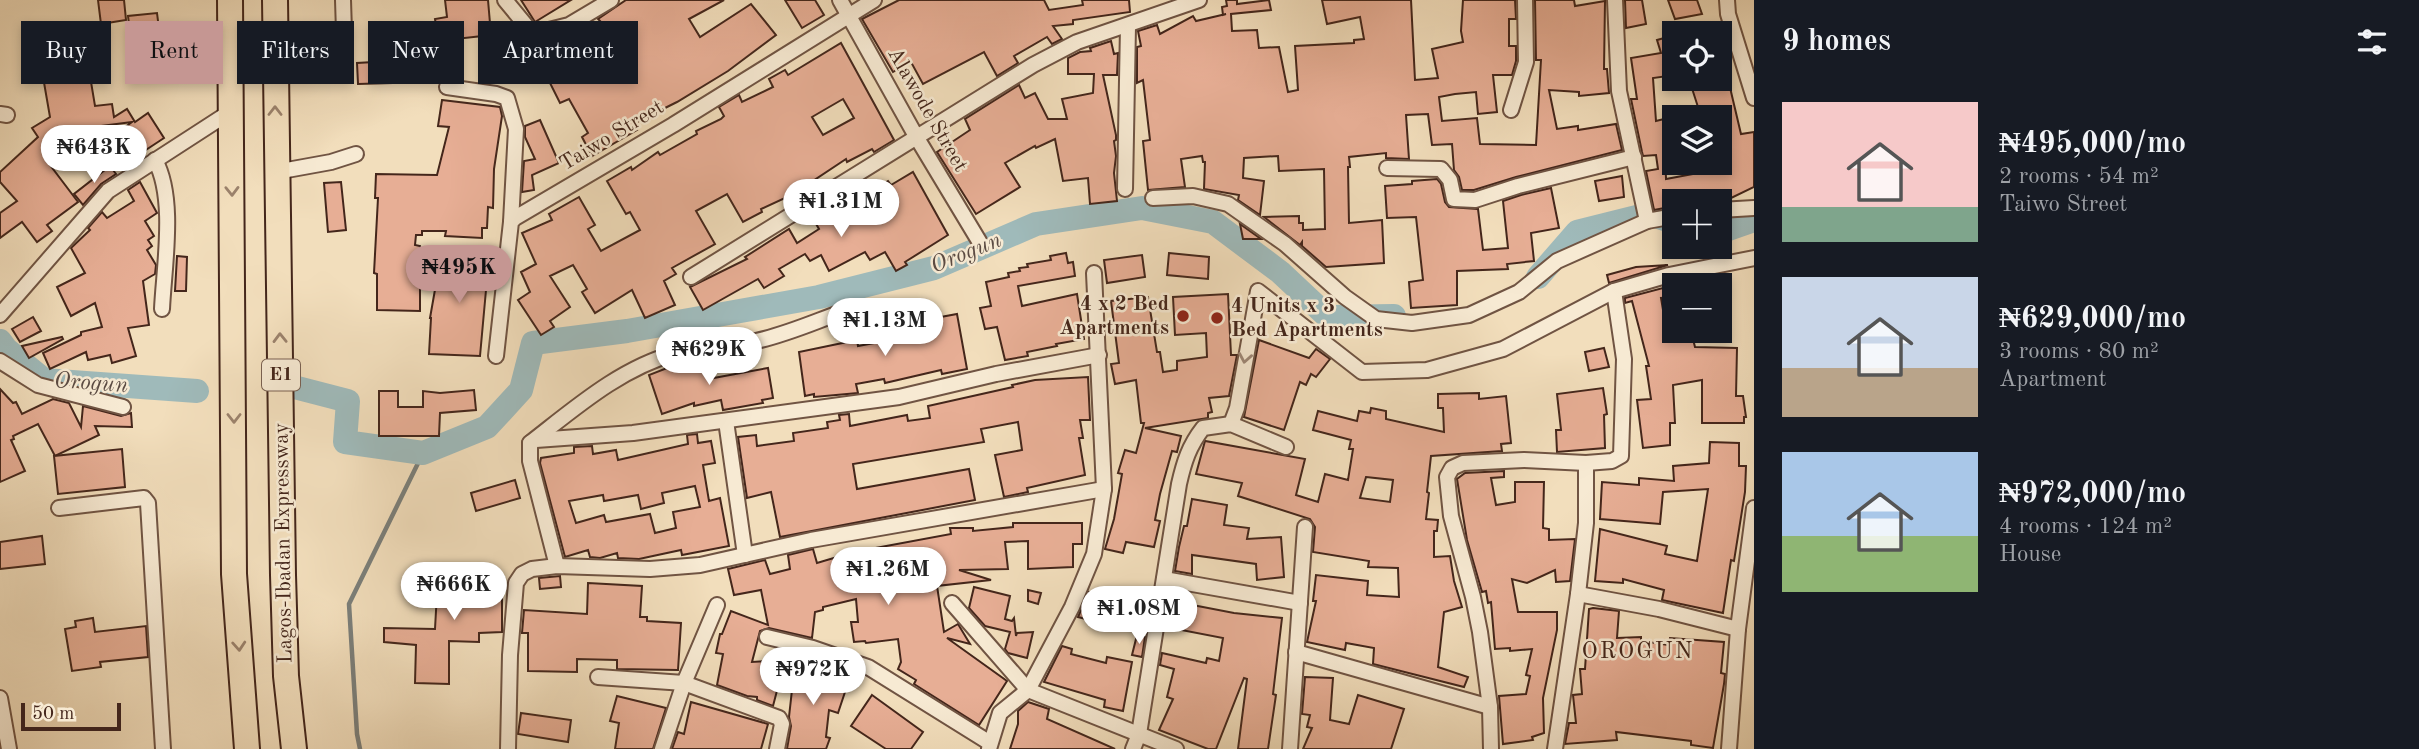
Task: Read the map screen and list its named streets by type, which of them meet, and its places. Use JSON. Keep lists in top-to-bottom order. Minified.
{"streets":{"highway":["E1","Lagos-Ibadan Expressway"],"street":["Alawode Street","Taiwo Street"]},"crossings":[["Alawode Street","Taiwo Street"]],"districts":["OROGUN"],"water":["Orogun"],"places":["4 x 2 Bed Apartments","4 Units x 3 Bed Apartments"],"scale_bar":"50 m","page":{"heading":"9 homes","map_buttons":["+","−"],"chip":["Buy","Rent","Filters","New","Apartment"],"list":[{"name":"₦495,000/mo","note":"2 rooms · 54 m² · Taiwo Street"},{"name":"₦629,000/mo","note":"3 rooms · 80 m² · Apartment"},{"name":"₦972,000/mo","note":"4 rooms · 124 m² · House"}],"price":["₦643K","₦1.31M","₦495K","₦1.13M","₦629K","₦1.26M","₦666K","₦1.08M","₦972K"],"scale":"50 m"}}
